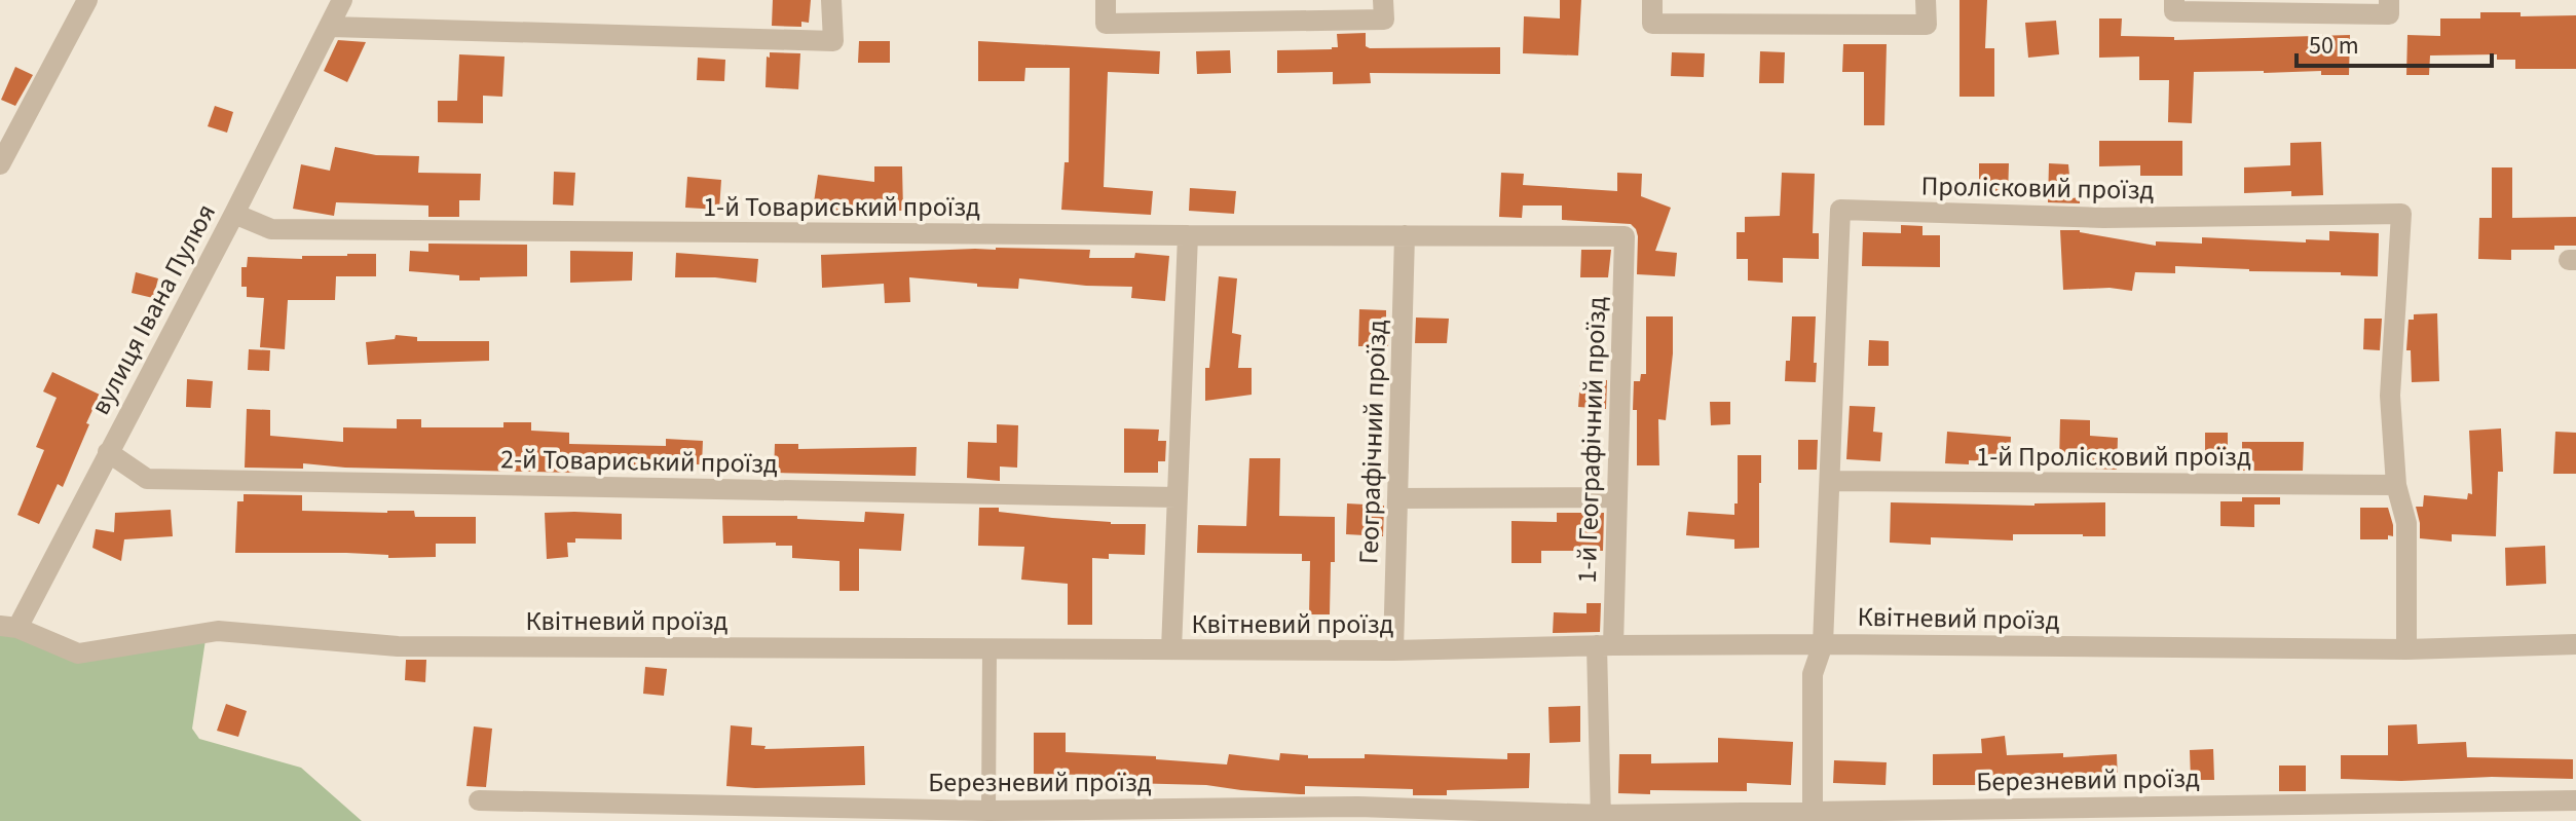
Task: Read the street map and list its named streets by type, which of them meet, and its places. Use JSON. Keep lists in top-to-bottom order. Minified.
{"streets":{"street":["Пролісковий проїзд","1-й Товариський проїзд","вулиця Івана Пулюя","1-й Географічний проїзд","Географічний проїзд","1-й Пролісковий проїзд","2-й Товариський проїзд","Квітневий проїзд","Березневий проїзд"]},"crossings":[["Пролісковий проїзд","1-й Пролісковий проїзд"],["Пролісковий проїзд","Квітневий проїзд"],["Пролісковий проїзд","Березневий проїзд"],["1-й Товариський проїзд","вулиця Івана Пулюя"],["вулиця Івана Пулюя","2-й Товариський проїзд"],["вулиця Івана Пулюя","Квітневий проїзд"],["1-й Географічний проїзд","Географічний проїзд"],["1-й Географічний проїзд","Квітневий проїзд"],["Географічний проїзд","Квітневий проїзд"]],"scale_bar":"50 m"}
